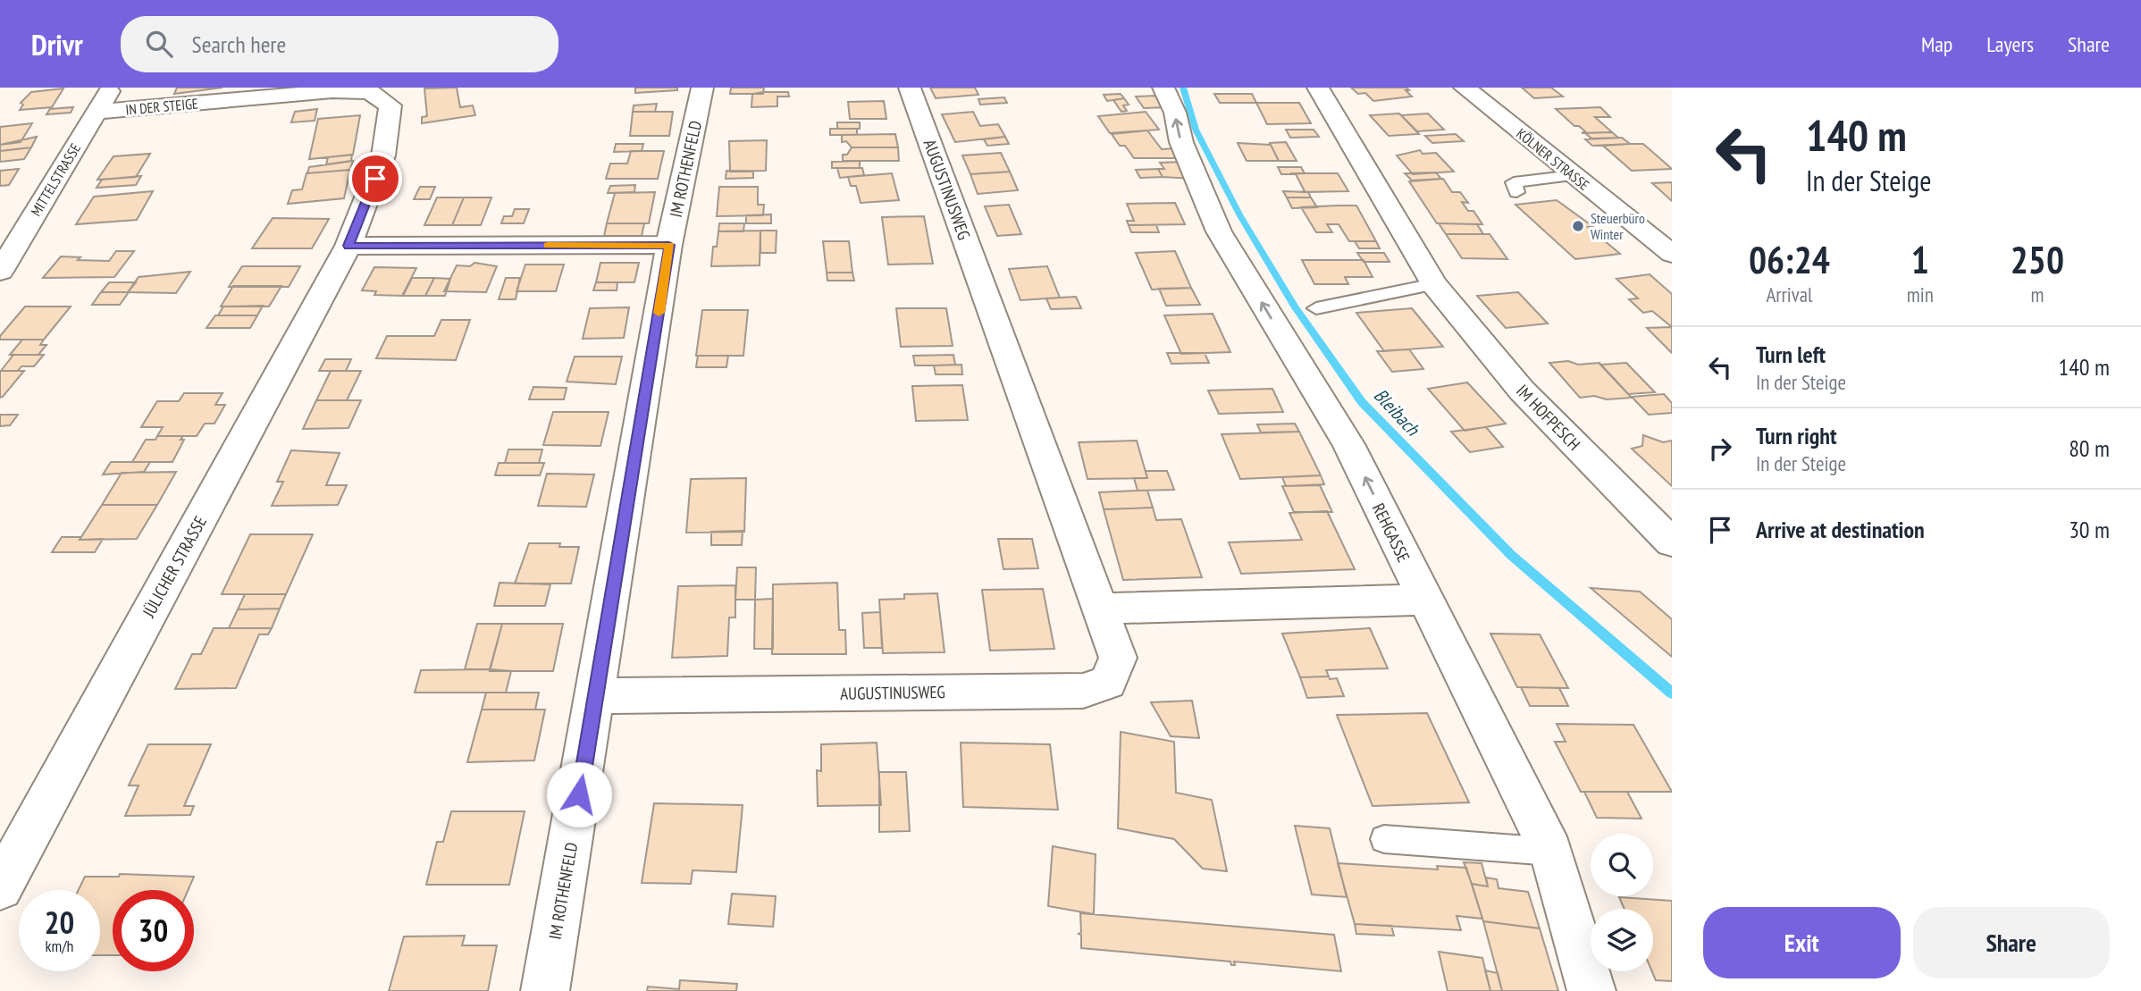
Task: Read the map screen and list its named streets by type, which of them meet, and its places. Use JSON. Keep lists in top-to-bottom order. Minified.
{"streets":{"street":["IN DER STEIGE","KÖLNER STRASSE","IM ROTHENFELD","MITTELSTRASSE","AUGUSTINUSWEG","IM HOFPESCH","REHGASSE","JÜLICHER STRASSE"]},"crossings":[["IN DER STEIGE","MITTELSTRASSE"],["IN DER STEIGE","JÜLICHER STRASSE"],["IM ROTHENFELD","AUGUSTINUSWEG"]],"one_way":["REHGASSE"],"water":["Bleibach"],"places":["Steuerbüro Winter"],"page":{"header":"Drivr","search":"Search here","nav":["Map","Layers","Share"],"turn":["140 m","In der Steige"],"eta":["06:24","Arrival","1","min","250","m"],"list":[{"name":"Turn left","note":"In der Steige","value":"140 m"},{"name":"Turn right","note":"In der Steige","value":"80 m"},{"name":"Arrive at destination","value":"30 m"}],"speed":"20 km/h","limit":"30","buttons":["Exit","Share"]}}
